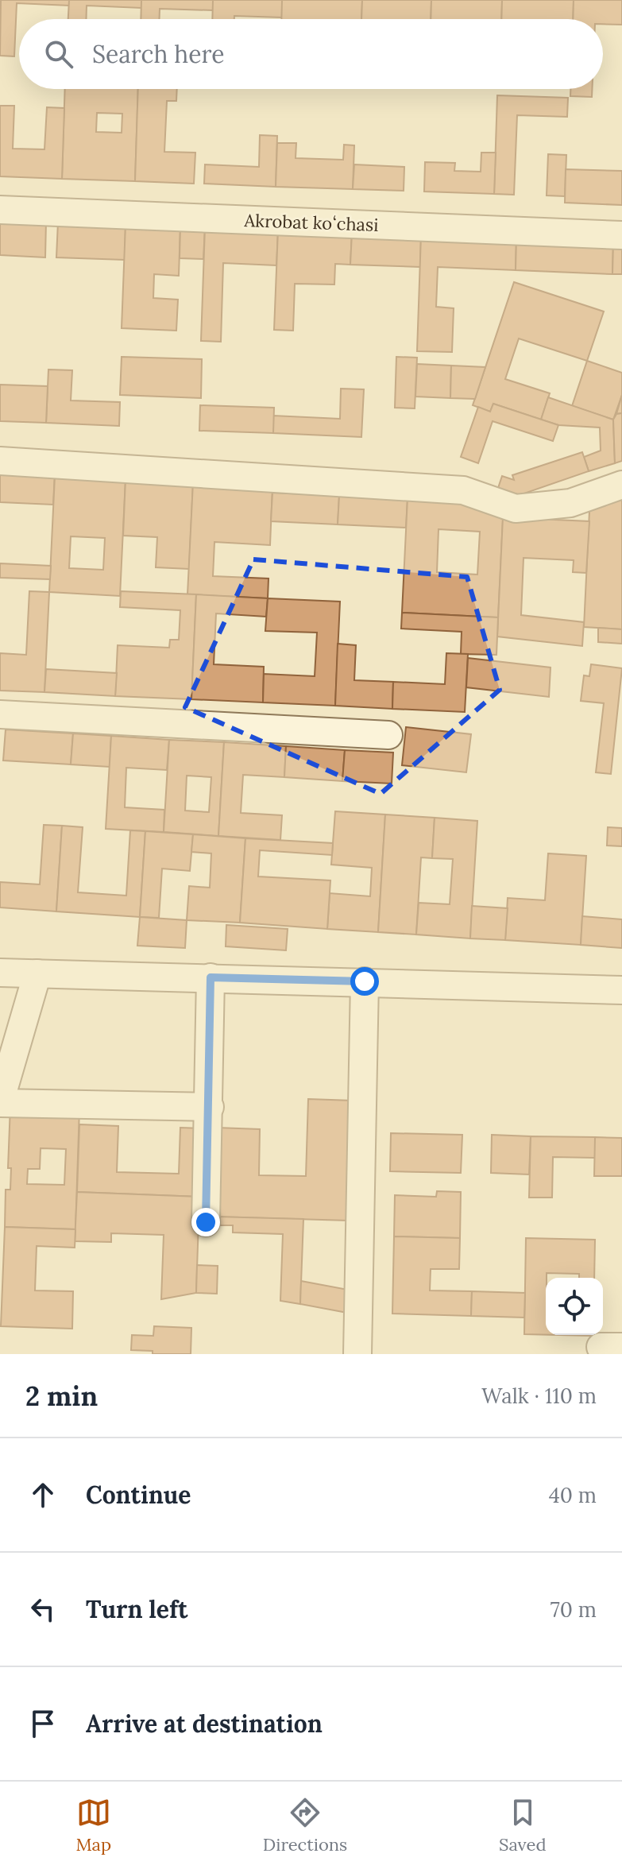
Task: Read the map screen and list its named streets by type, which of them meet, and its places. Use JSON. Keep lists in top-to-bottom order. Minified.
{"streets":{"street":["Akrobat koʻchasi"]},"page":{"search":"Search here","heading":["2 min","Walk · 110 m"],"list":[["Continue","40 m"],["Turn left","70 m"],"Arrive at destination"],"nav":["Map","Directions","Saved"]}}
